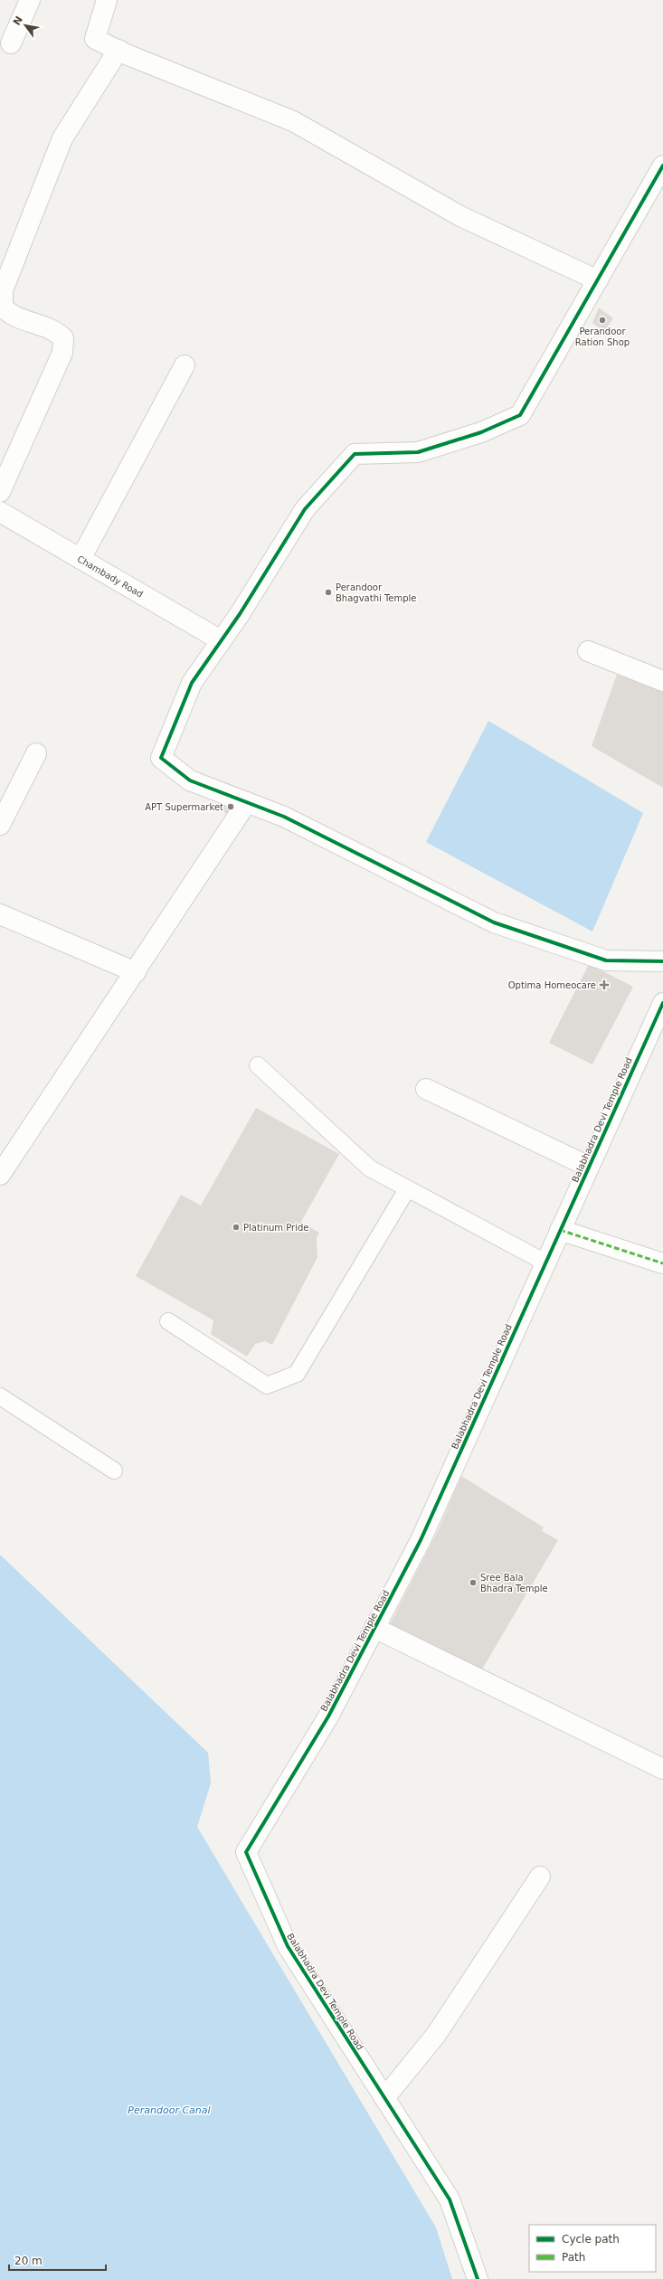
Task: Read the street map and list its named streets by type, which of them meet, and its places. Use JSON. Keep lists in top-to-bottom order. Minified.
{"streets":{"street":["Chambady Road","Balabhadra Devi Temple Road"]},"water":["Perandoor Canal"],"places":{"other":["Perandoor Ration Shop","Perandoor Bhagvathi Temple","APT Supermarket","Platinum Pride","Sree Bala Bhadra Temple"],"health":["Optima Homeocare"]},"legend":["Cycle path","Path"],"scale_bar":"20 m","north":"top left"}
